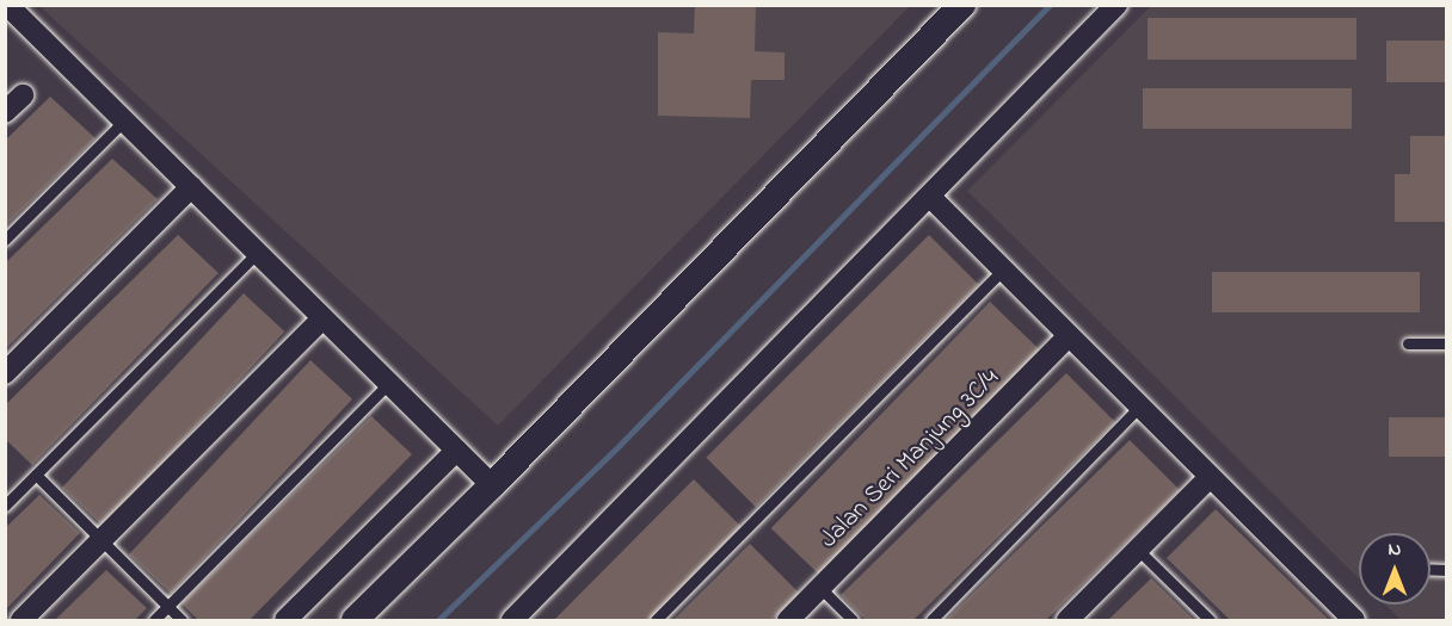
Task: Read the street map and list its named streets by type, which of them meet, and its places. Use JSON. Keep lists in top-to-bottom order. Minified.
{"streets":{"street":["Jalan Seri Manjung 3C/4"]},"north":"top"}
